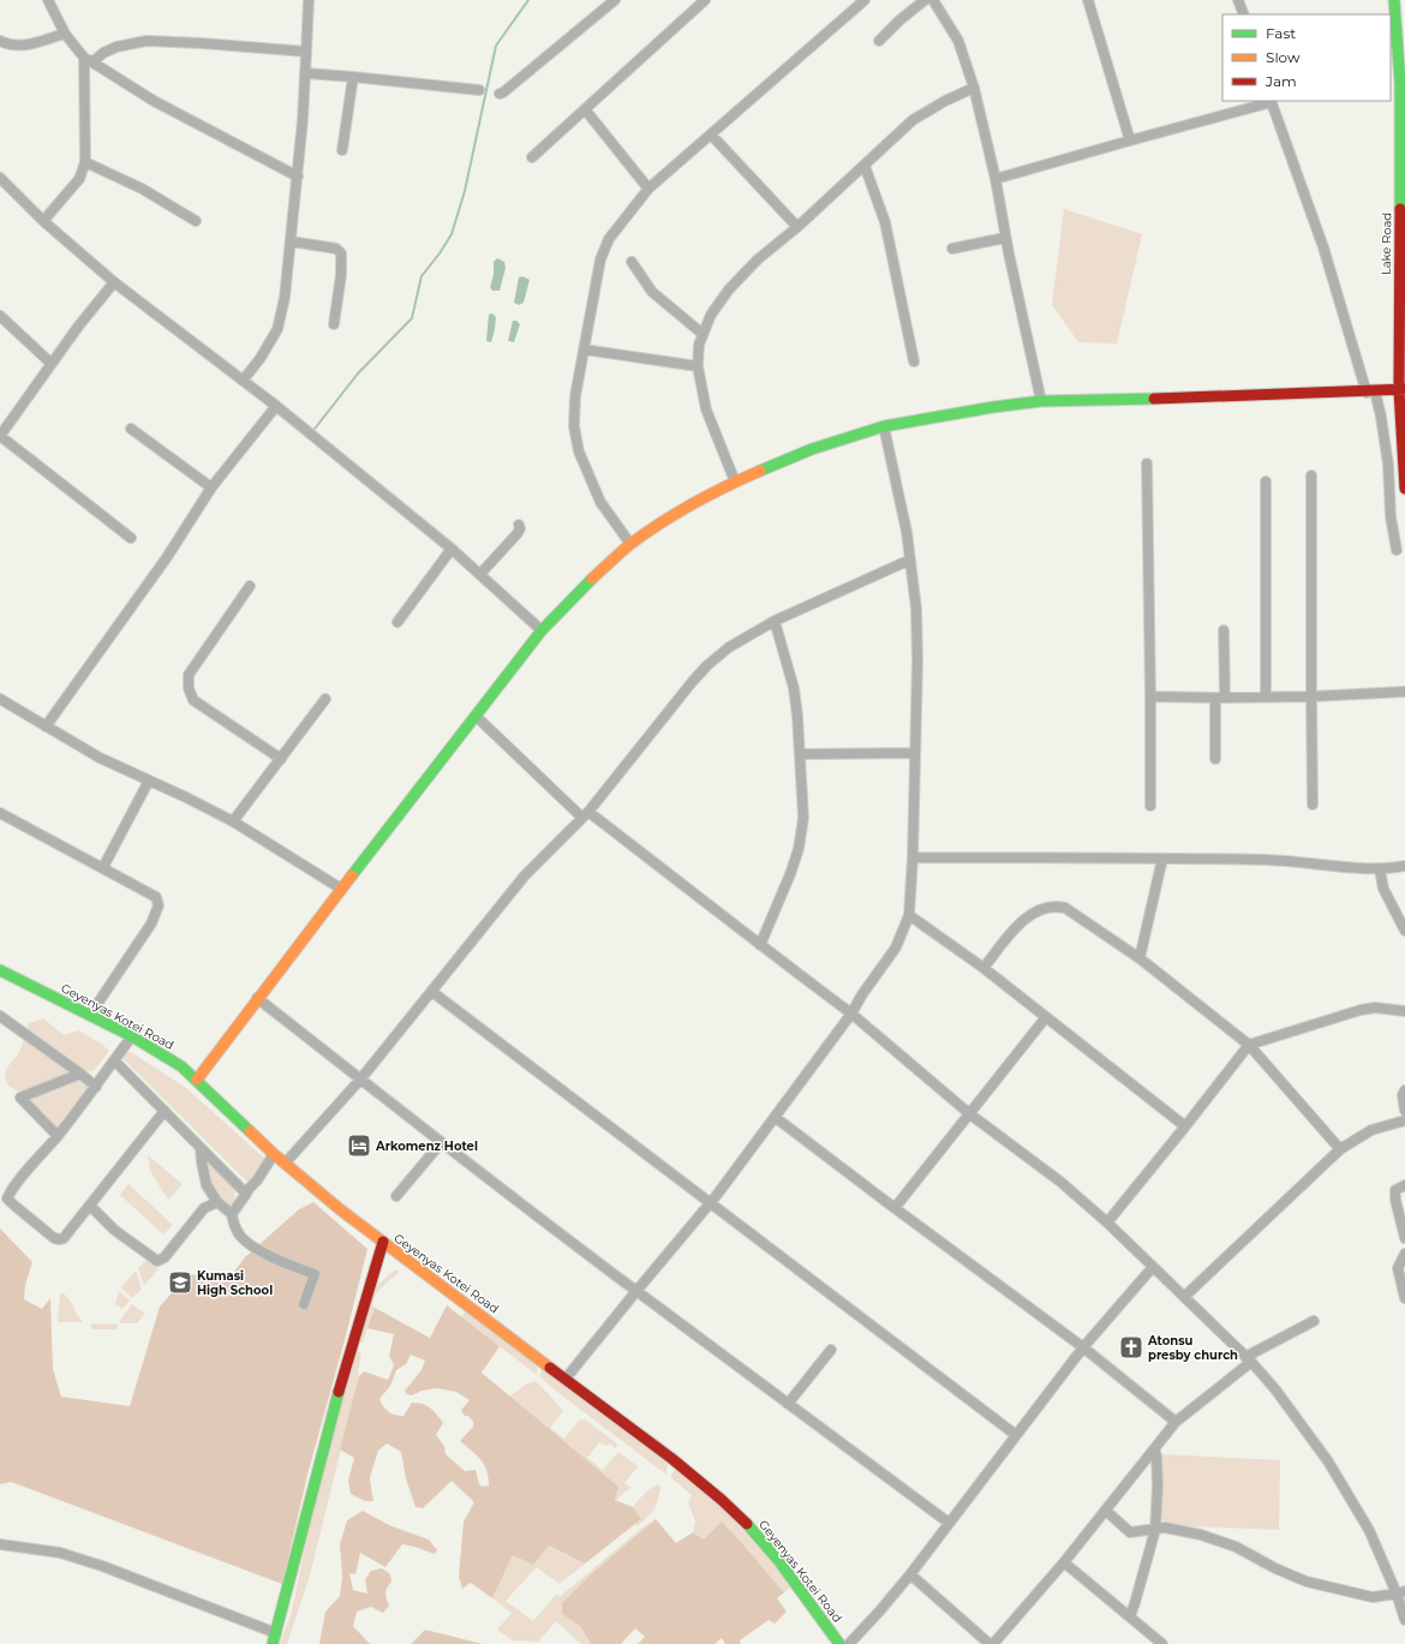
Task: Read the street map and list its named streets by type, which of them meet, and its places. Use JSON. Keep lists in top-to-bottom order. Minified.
{"streets":{"street":["Lake Road","Geyenyas Kotei Road"]},"places":{"hotel":["Arkomenz Hotel"],"school or university":["Kumasi High School"],"church":["Atonsu presby church"]},"legend":["Fast","Slow","Jam"]}
